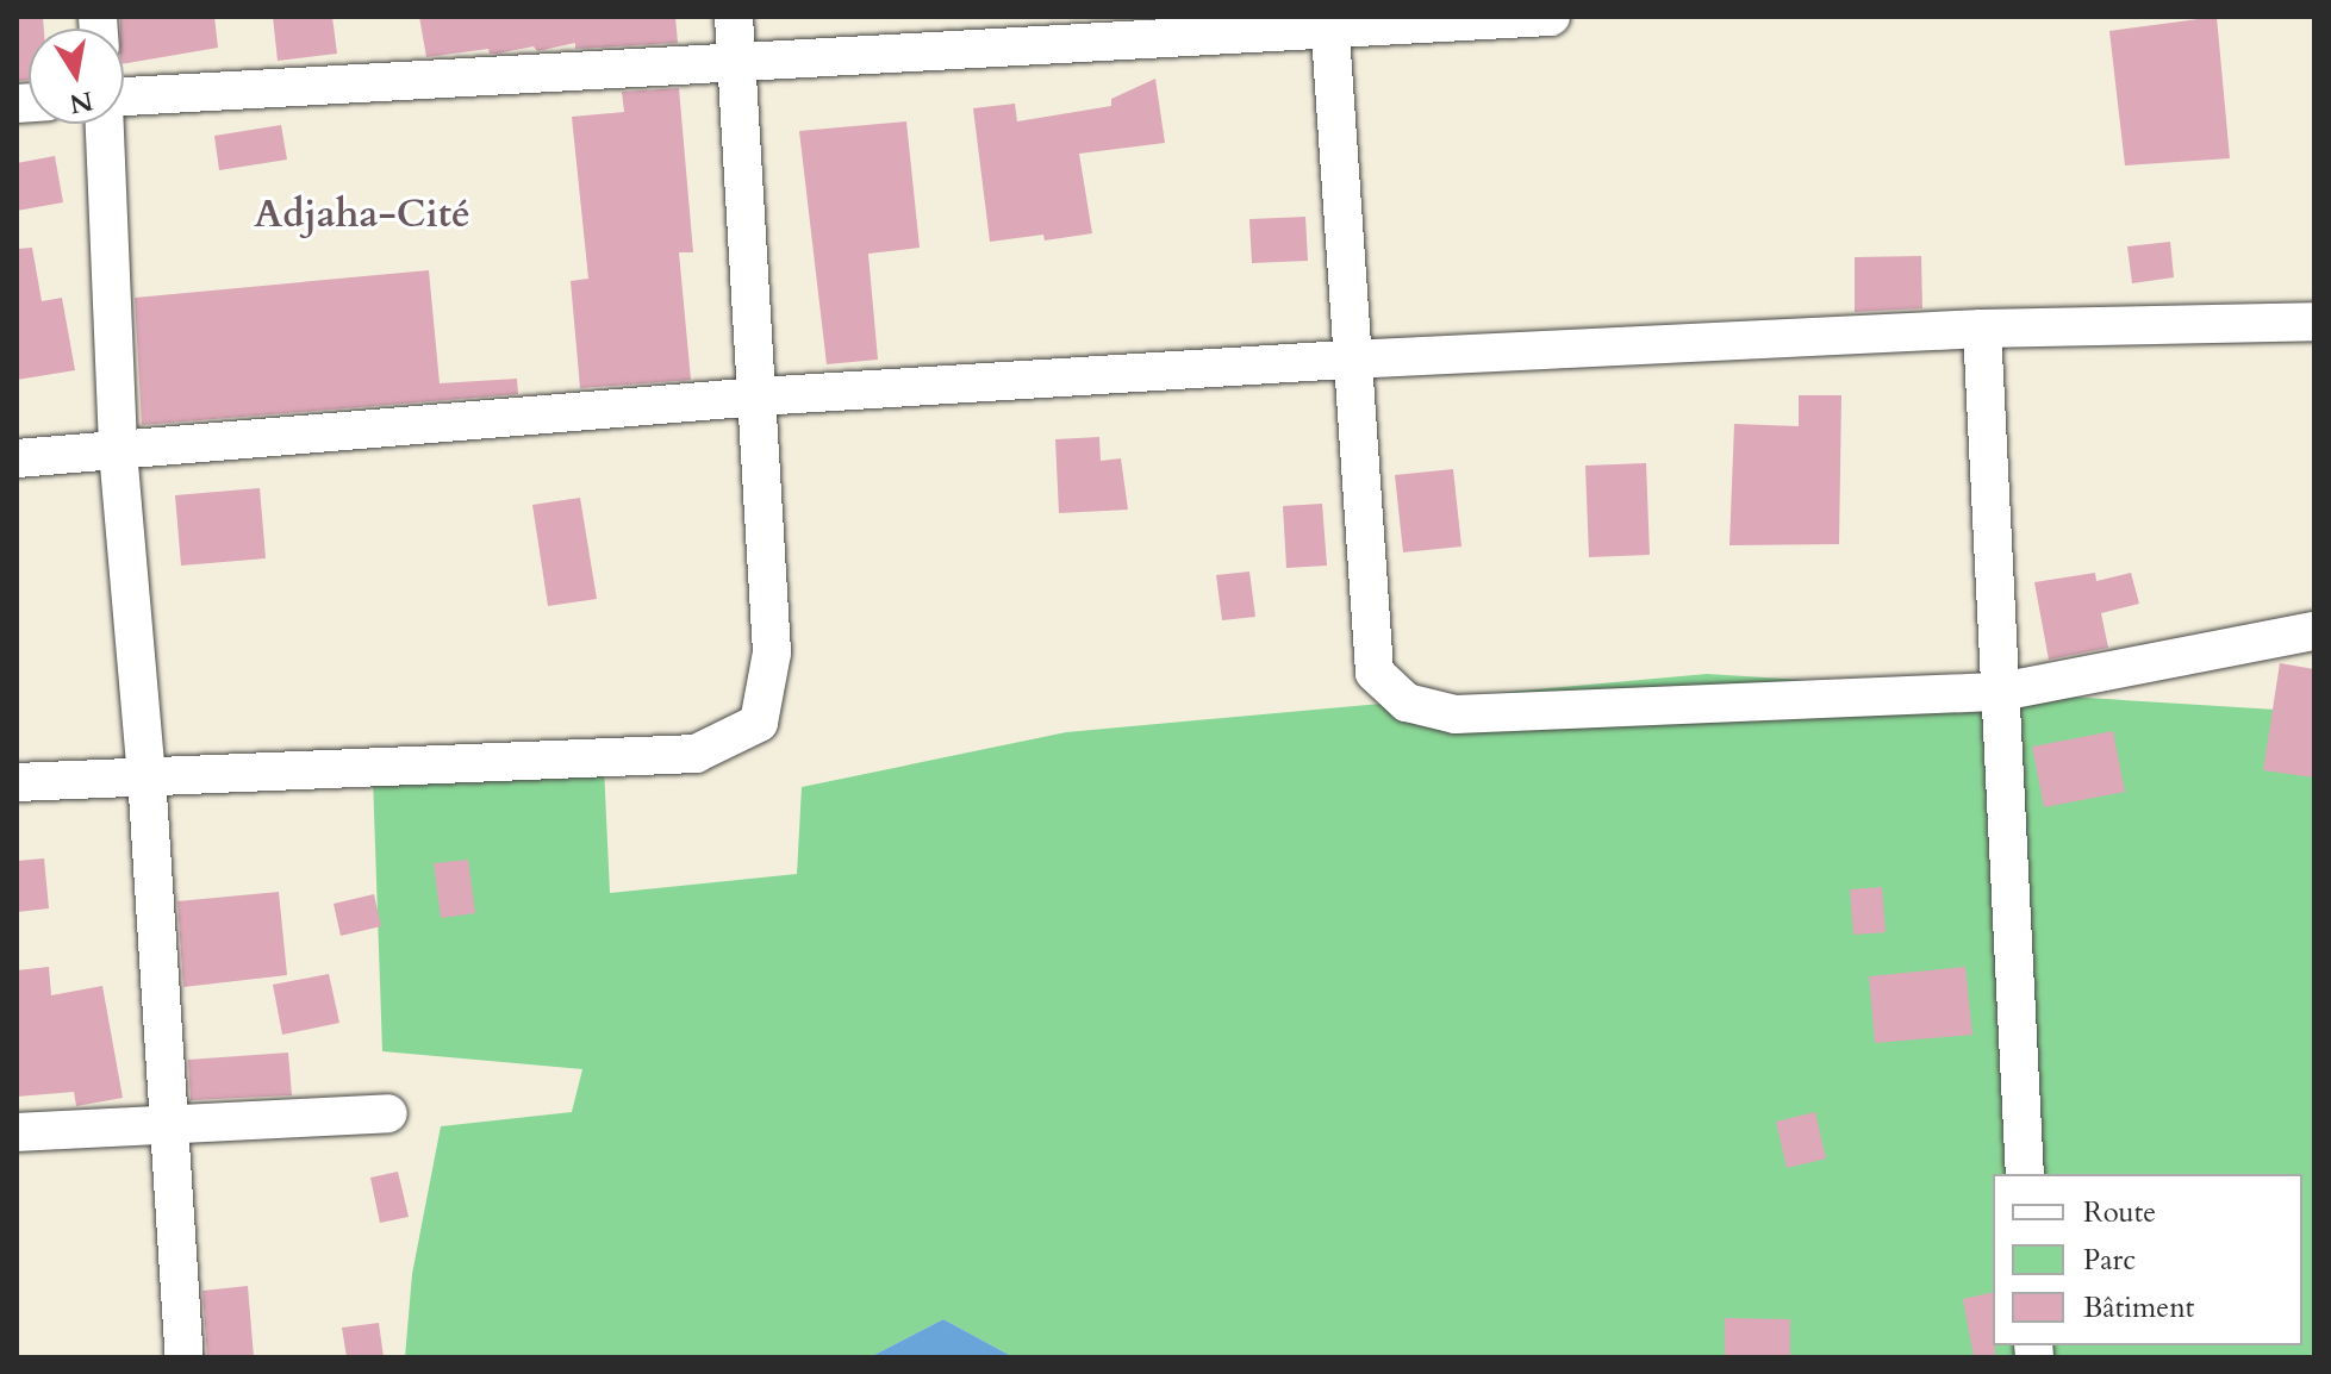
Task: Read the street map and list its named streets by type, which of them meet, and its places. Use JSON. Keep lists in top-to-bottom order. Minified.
{"districts":["Adjaha-Cité"],"legend":["Route","Parc","Bâtiment"],"north":"bottom"}
